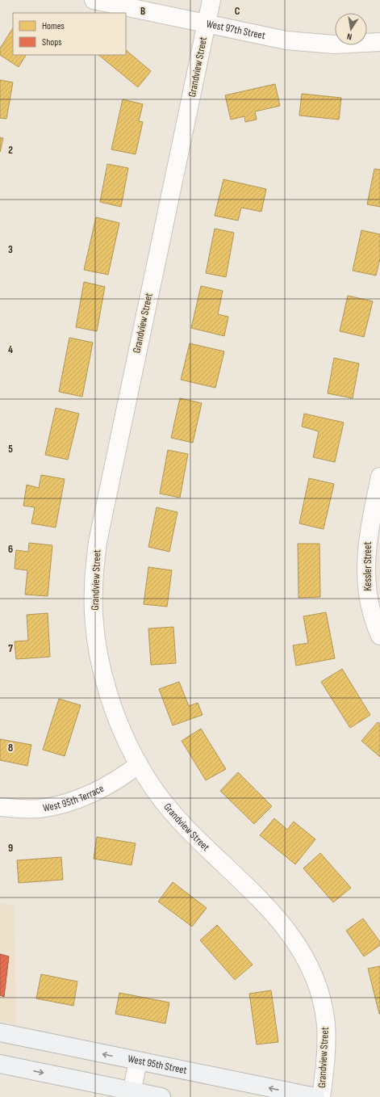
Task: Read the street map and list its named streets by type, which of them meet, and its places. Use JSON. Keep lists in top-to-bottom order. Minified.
{"streets":{"main road":["West 95th Street"],"street":["West 97th Street","Grandview Street","Kessler Street","West 95th Terrace"]},"crossings":[["West 97th Street","Grandview Street"],["Grandview Street","West 95th Terrace"]],"legend":["Homes","Shops"],"north":"bottom","grid":{"columns":["B","C"],"rows":["2","3","4","5","6","7","8","9"]}}
